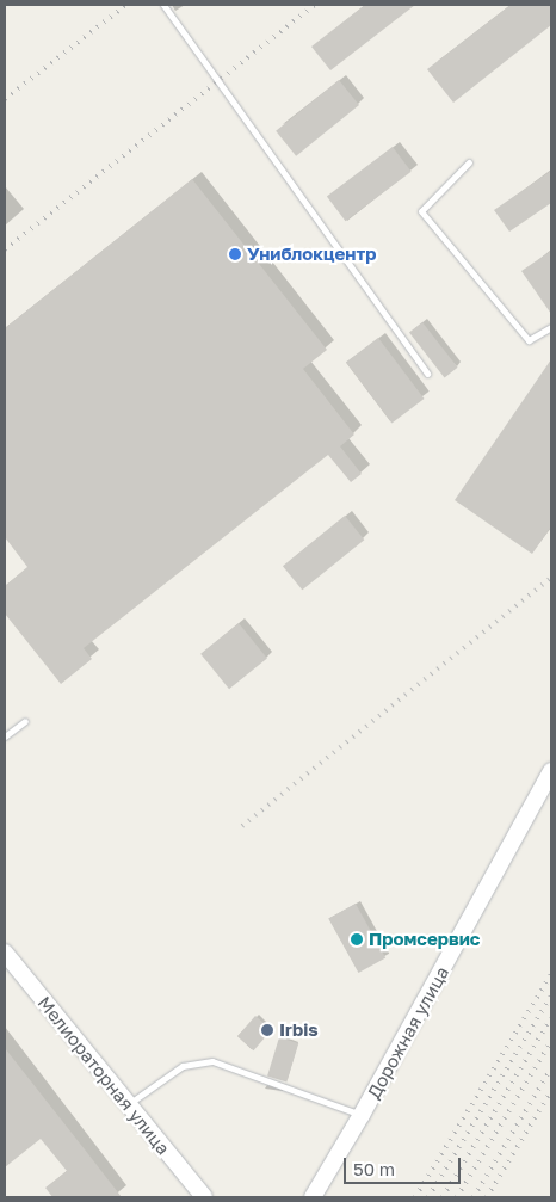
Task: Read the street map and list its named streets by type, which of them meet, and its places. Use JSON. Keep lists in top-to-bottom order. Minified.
{"streets":{"street":["Дорожная улица","Мелиораторная улица"]},"places":["Униблокцентр","Промсервис","Irbis"],"scale_bar":"50 m"}
